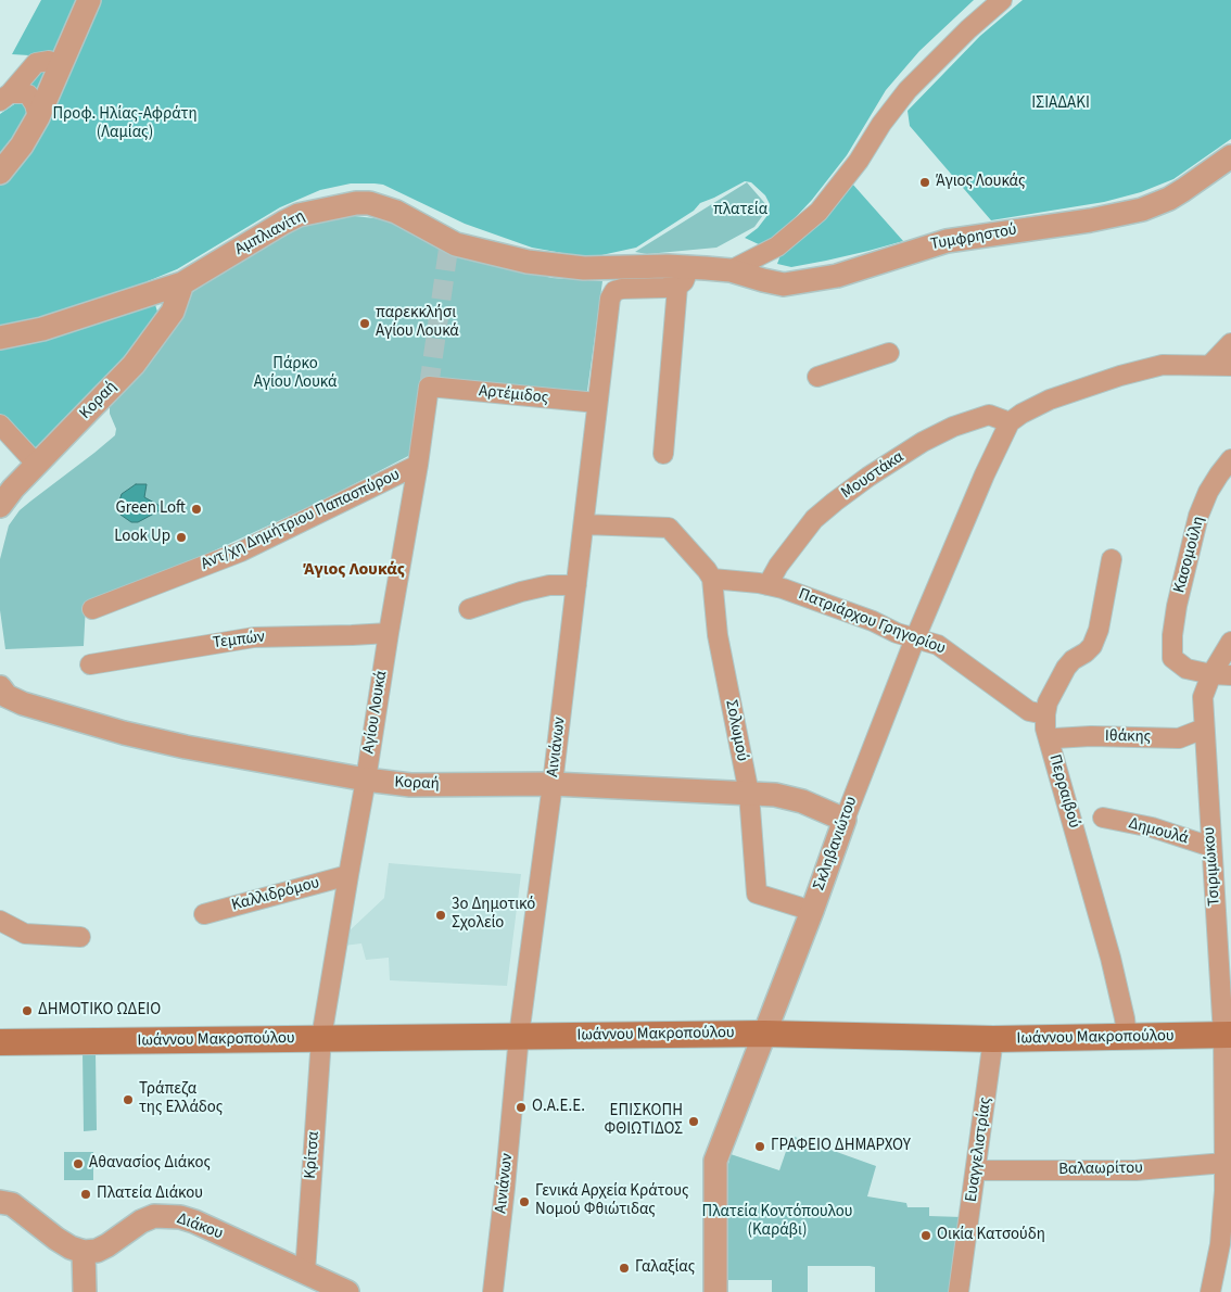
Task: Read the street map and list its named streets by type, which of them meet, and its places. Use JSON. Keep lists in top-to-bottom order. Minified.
{"streets":{"main road":["Ιωάννου Μακροπούλου"],"street":["Αμπλιανίτη","Τυμφρηστού","Αρτέμιδος","Κοραή","Μουστάκα","Αντ/χη Δημήτριου Παπασπύρου","Κασομούλη","Πατριάρχου Γρηγορίου","Τεμπών","Αγίου Λουκά","Σολωμού","Ιθάκης","Αινιάνων","Περραιβού","Δημουλά","Σκληβανιώτου","Τσιριμώκου","Καλλιδρόμου","Ευαγγελιστρίας","Κρίτσα","Βαλαωρίτου","Διάκου"]},"crossings":[["Αμπλιανίτη","Τυμφρηστού"],["Αμπλιανίτη","Κοραή"],["Αρτέμιδος","Αγίου Λουκά"],["Αρτέμιδος","Αινιάνων"],["Κοραή","Αγίου Λουκά"],["Κοραή","Σολωμού"],["Κοραή","Αινιάνων"],["Κοραή","Σκληβανιώτου"],["Μουστάκα","Πατριάρχου Γρηγορίου"],["Μουστάκα","Σκληβανιώτου"],["Αντ/χη Δημήτριου Παπασπύρου","Αγίου Λουκά"],["Κασομούλη","Τσιριμώκου"],["Πατριάρχου Γρηγορίου","Σολωμού"],["Πατριάρχου Γρηγορίου","Περραιβού"],["Πατριάρχου Γρηγορίου","Σκληβανιώτου"],["Τεμπών","Αγίου Λουκά"],["Αγίου Λουκά","Καλλιδρόμου"],["Αγίου Λουκά","Ιωάννου Μακροπούλου"],["Αγίου Λουκά","Κρίτσα"],["Σολωμού","Σκληβανιώτου"],["Ιθάκης","Περραιβού"],["Ιθάκης","Τσιριμώκου"],["Αινιάνων","Ιωάννου Μακροπούλου"],["Περραιβού","Ιωάννου Μακροπούλου"],["Δημουλά","Τσιριμώκου"],["Σκληβανιώτου","Ιωάννου Μακροπούλου"],["Τσιριμώκου","Ιωάννου Μακροπούλου"],["Τσιριμώκου","Βαλαωρίτου"],["Ιωάννου Μακροπούλου","Ευαγγελιστρίας"],["Ιωάννου Μακροπούλου","Κρίτσα"],["Ευαγγελιστρίας","Βαλαωρίτου"],["Κρίτσα","Διάκου"]],"districts":["Άγιος Λουκάς"],"parks":["ΙΣΙΑΔΑΚΙ","Προφ. Ηλίας-Αφράτη (Λαμίας)","πλατεία","Πάρκο Αγίου Λουκά","Πλατεία Κοντόπουλου (Καράβι)"],"places":["Άγιος Λουκάς","παρεκκλήσι Αγίου Λουκά","Green Loft","Look Up","3ο Δημοτικό Σχολείο","ΔΗΜΟΤΙΚΟ ΩΔΕΙΟ","Τράπεζα της Ελλάδος","Ο.Α.Ε.Ε.","ΕΠΙΣΚΟΠΗ ΦΘΙΩΤΙΔΟΣ","ΓΡΑΦΕΙΟ ΔΗΜΑΡΧΟΥ","Αθανασίος Διάκος","Πλατεία Διάκου","Γενικά Αρχεία Κράτους Νομού Φθιώτιδας","Οικία Κατσούδη","Γαλαξίας"]}
